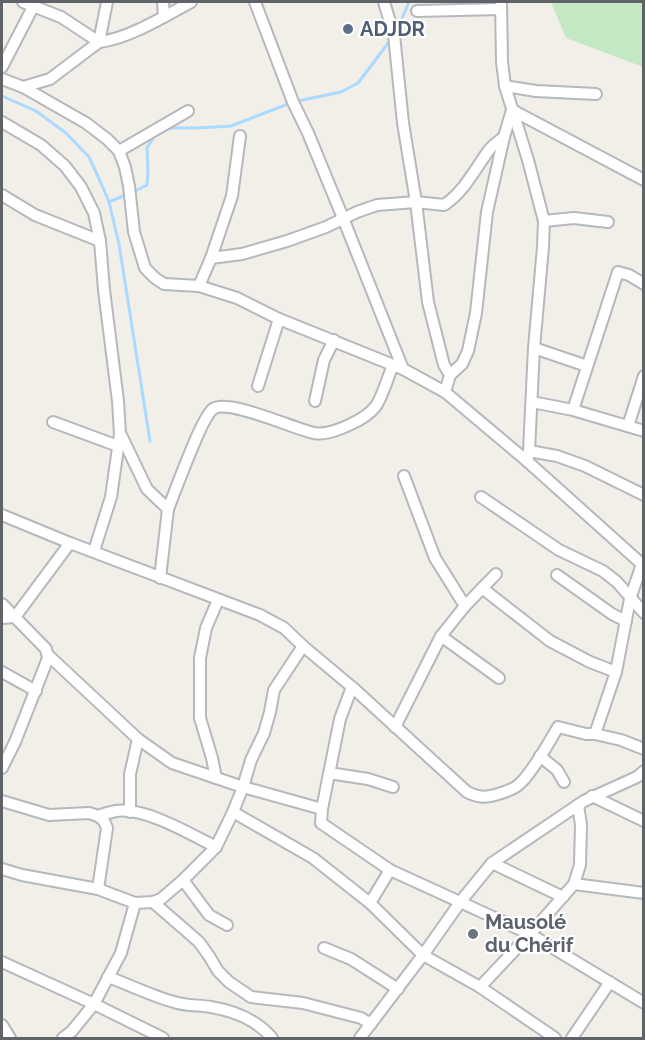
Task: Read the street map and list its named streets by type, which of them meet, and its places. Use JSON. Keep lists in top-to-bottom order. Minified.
{"places":["ADJDR","Mausolé du Chérif"]}
